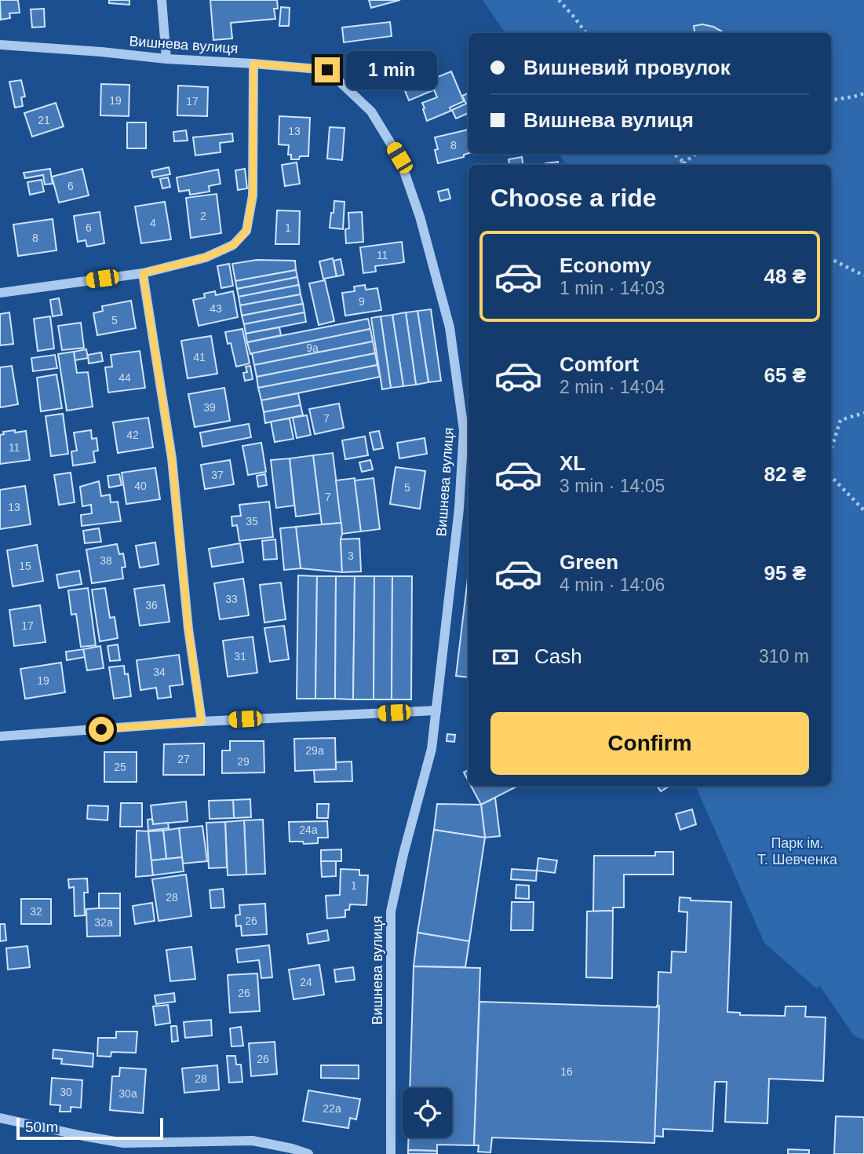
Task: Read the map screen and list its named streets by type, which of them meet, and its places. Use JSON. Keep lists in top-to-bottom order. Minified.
{"streets":{"street":["Вишнева вулиця"]},"parks":["Парк ім. Т. Шевченка"],"house_numbers":["19","17","21","13","8","6","2","4","6","1","8","11","9","43","5","9а","41","44","39","7","42","11","37","40","5","7","13","35","3","38","15","33","36","17","31","34","19","29а","27","29","25","24а","1","28","32","26","32а","24","26","26","16","28","30","30а","22а"],"scale_bar":"50 m","page":{"banner":["Вишневий провулок","Вишнева вулиця"],"bubble":"1 min","heading":"Choose a ride","list":[{"name":"Economy","note":"1 min · 14:03","value":"48 ₴"},{"name":"Comfort","note":"2 min · 14:04","value":"65 ₴"},{"name":"XL","note":"3 min · 14:05","value":"82 ₴"},{"name":"Green","note":"4 min · 14:06","value":"95 ₴"}],"pay":["Cash","310 m"],"buttons":"Confirm","scale":"50 m"}}
